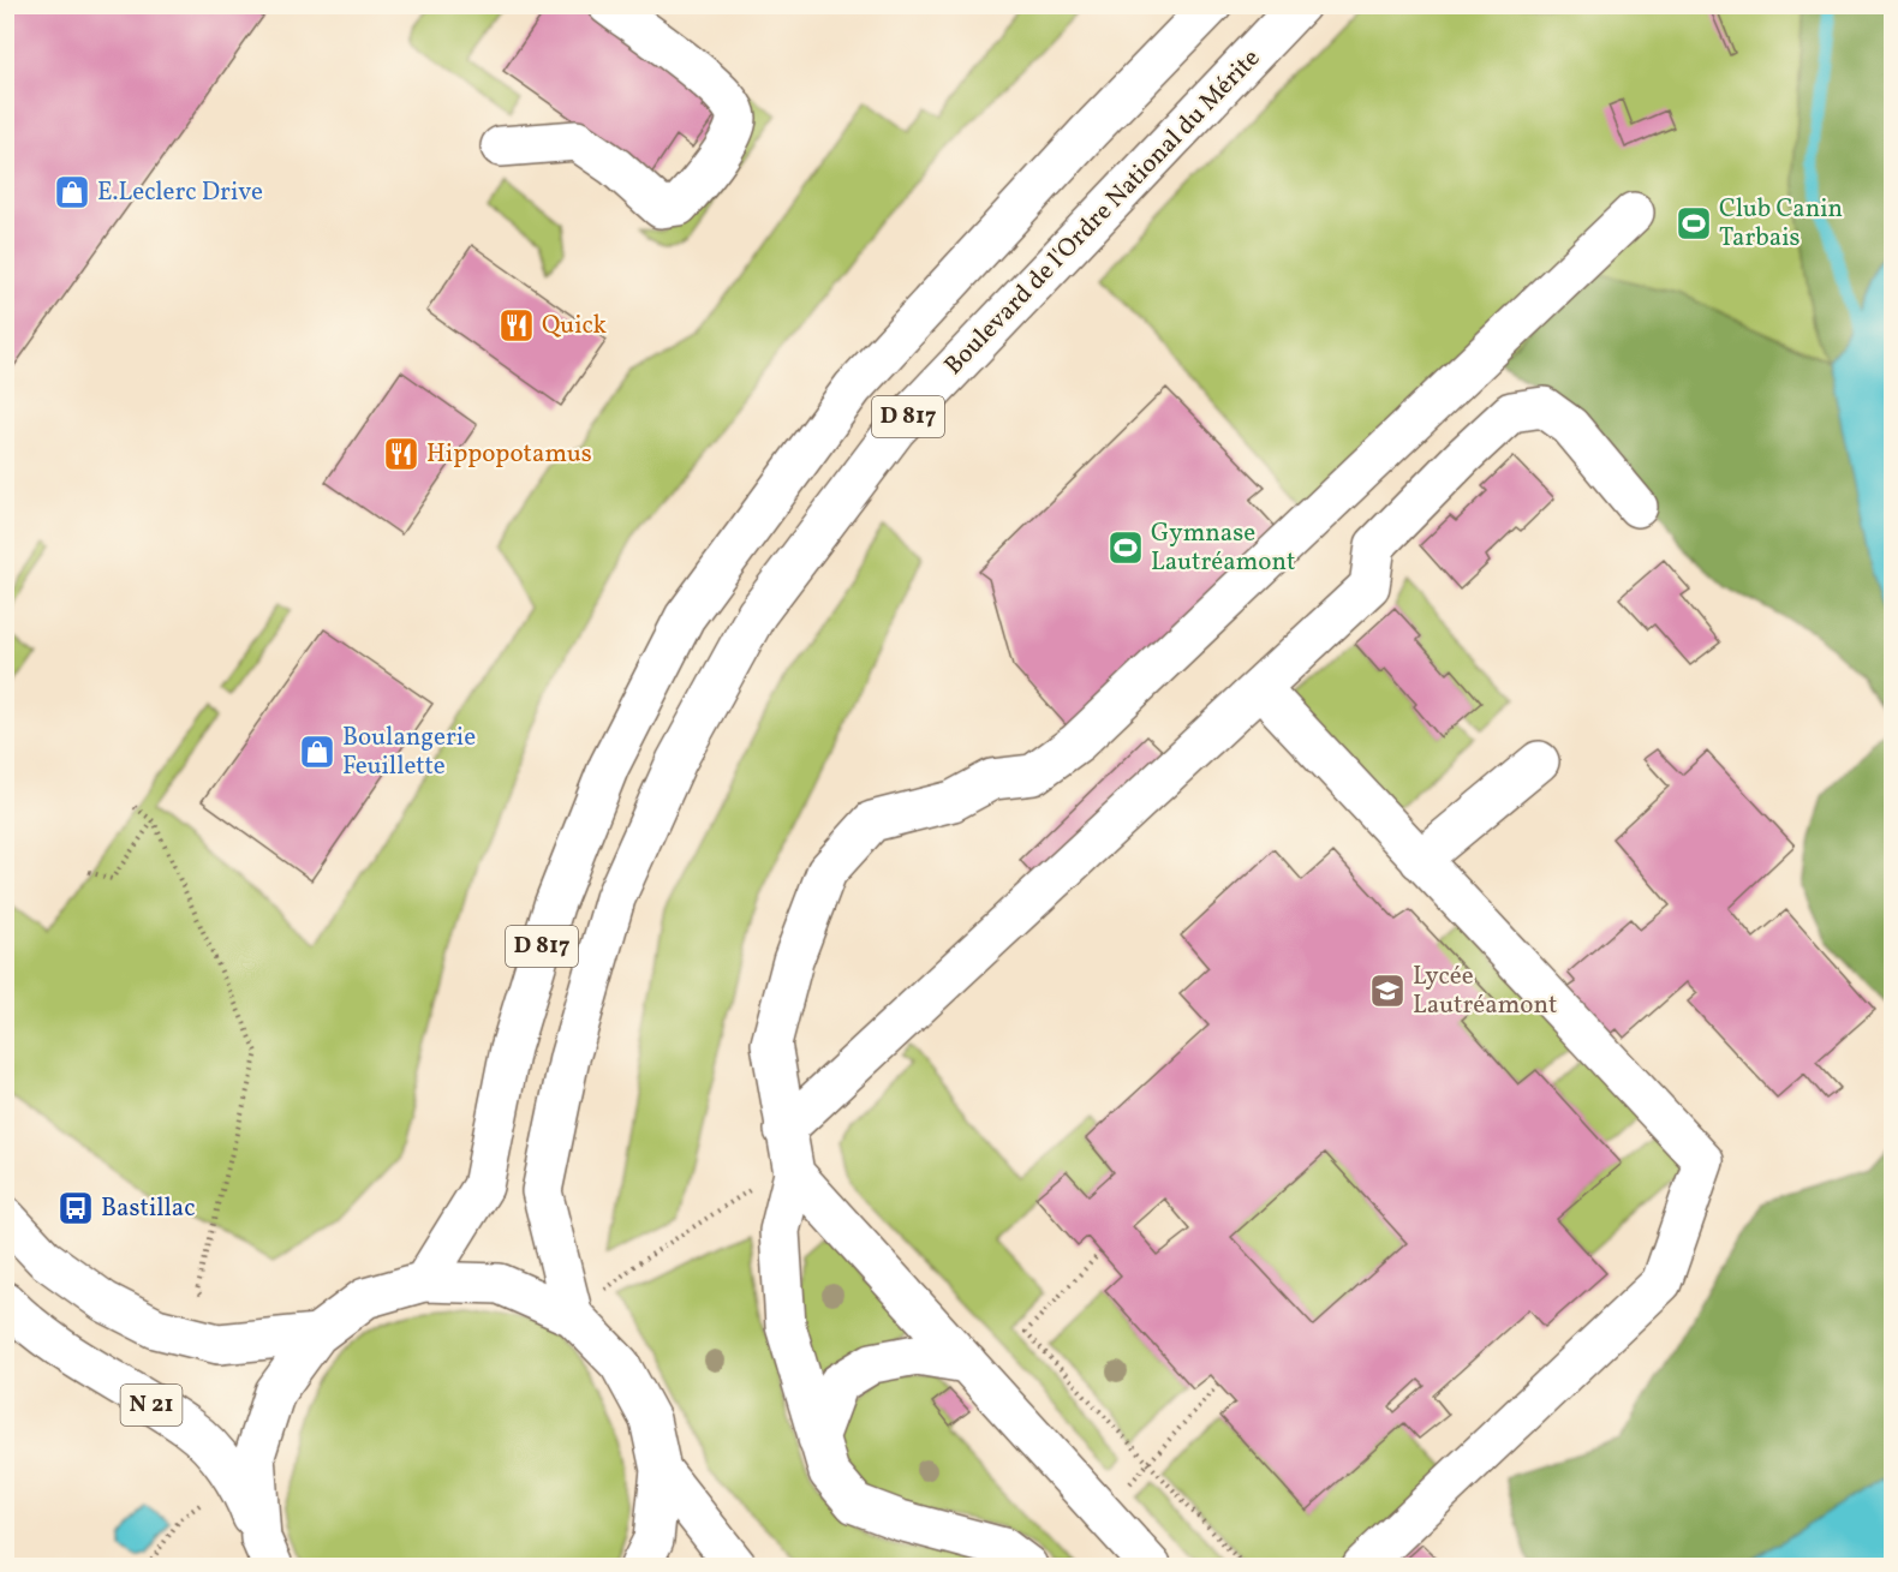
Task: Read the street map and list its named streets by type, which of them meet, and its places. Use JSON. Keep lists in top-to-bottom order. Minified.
{"streets":{"main road":["Boulevard de l'Ordre National du Mérite","D 817","N 21"]},"places":{"shop":["E.Leclerc Drive","Boulangerie Feuillette"],"sports":["Club Canin Tarbais","Gymnase Lautréamont"],"restaurant":["Quick","Hippopotamus"],"school or university":["Lycée Lautréamont"],"bus stop":["Bastillac"]}}
